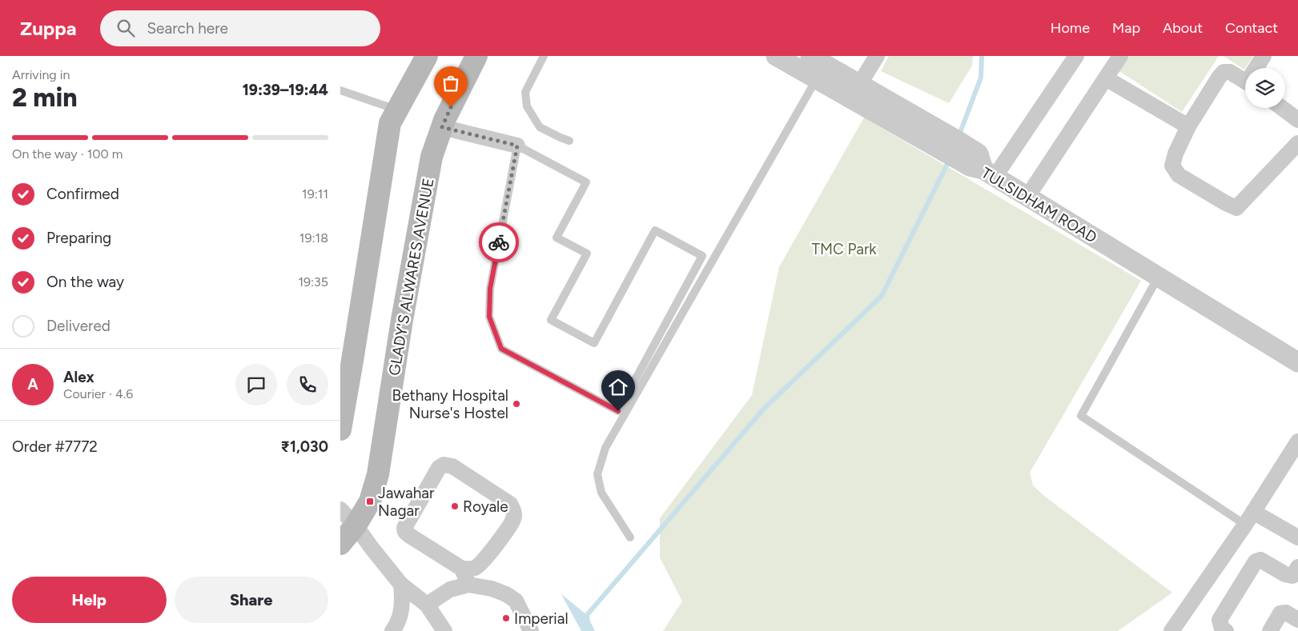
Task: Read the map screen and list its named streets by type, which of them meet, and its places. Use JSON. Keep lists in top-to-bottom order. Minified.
{"streets":{"main road":["GLADY'S ALWARES AVENUE"],"street":["TULSIDHAM ROAD"]},"parks":["TMC Park"],"places":{"other":["Bethany Hospital Nurse's Hostel","Royale","Imperial"],"transit":["Jawahar Nagar"]},"page":{"header":"Zuppa","search":"Search here","nav":["Home","Map","About","Contact"],"heading":["2 min","Arriving in","19:39–19:44"],"panel":["Alex","Courier · 4.6","Order #7772","₹1,030"],"bar":"On the way · 100 m","list":[["Confirmed","19:11"],["Preparing","19:18"],["On the way","19:35"],"Delivered"],"round":"A","buttons":["Help","Share"]}}
